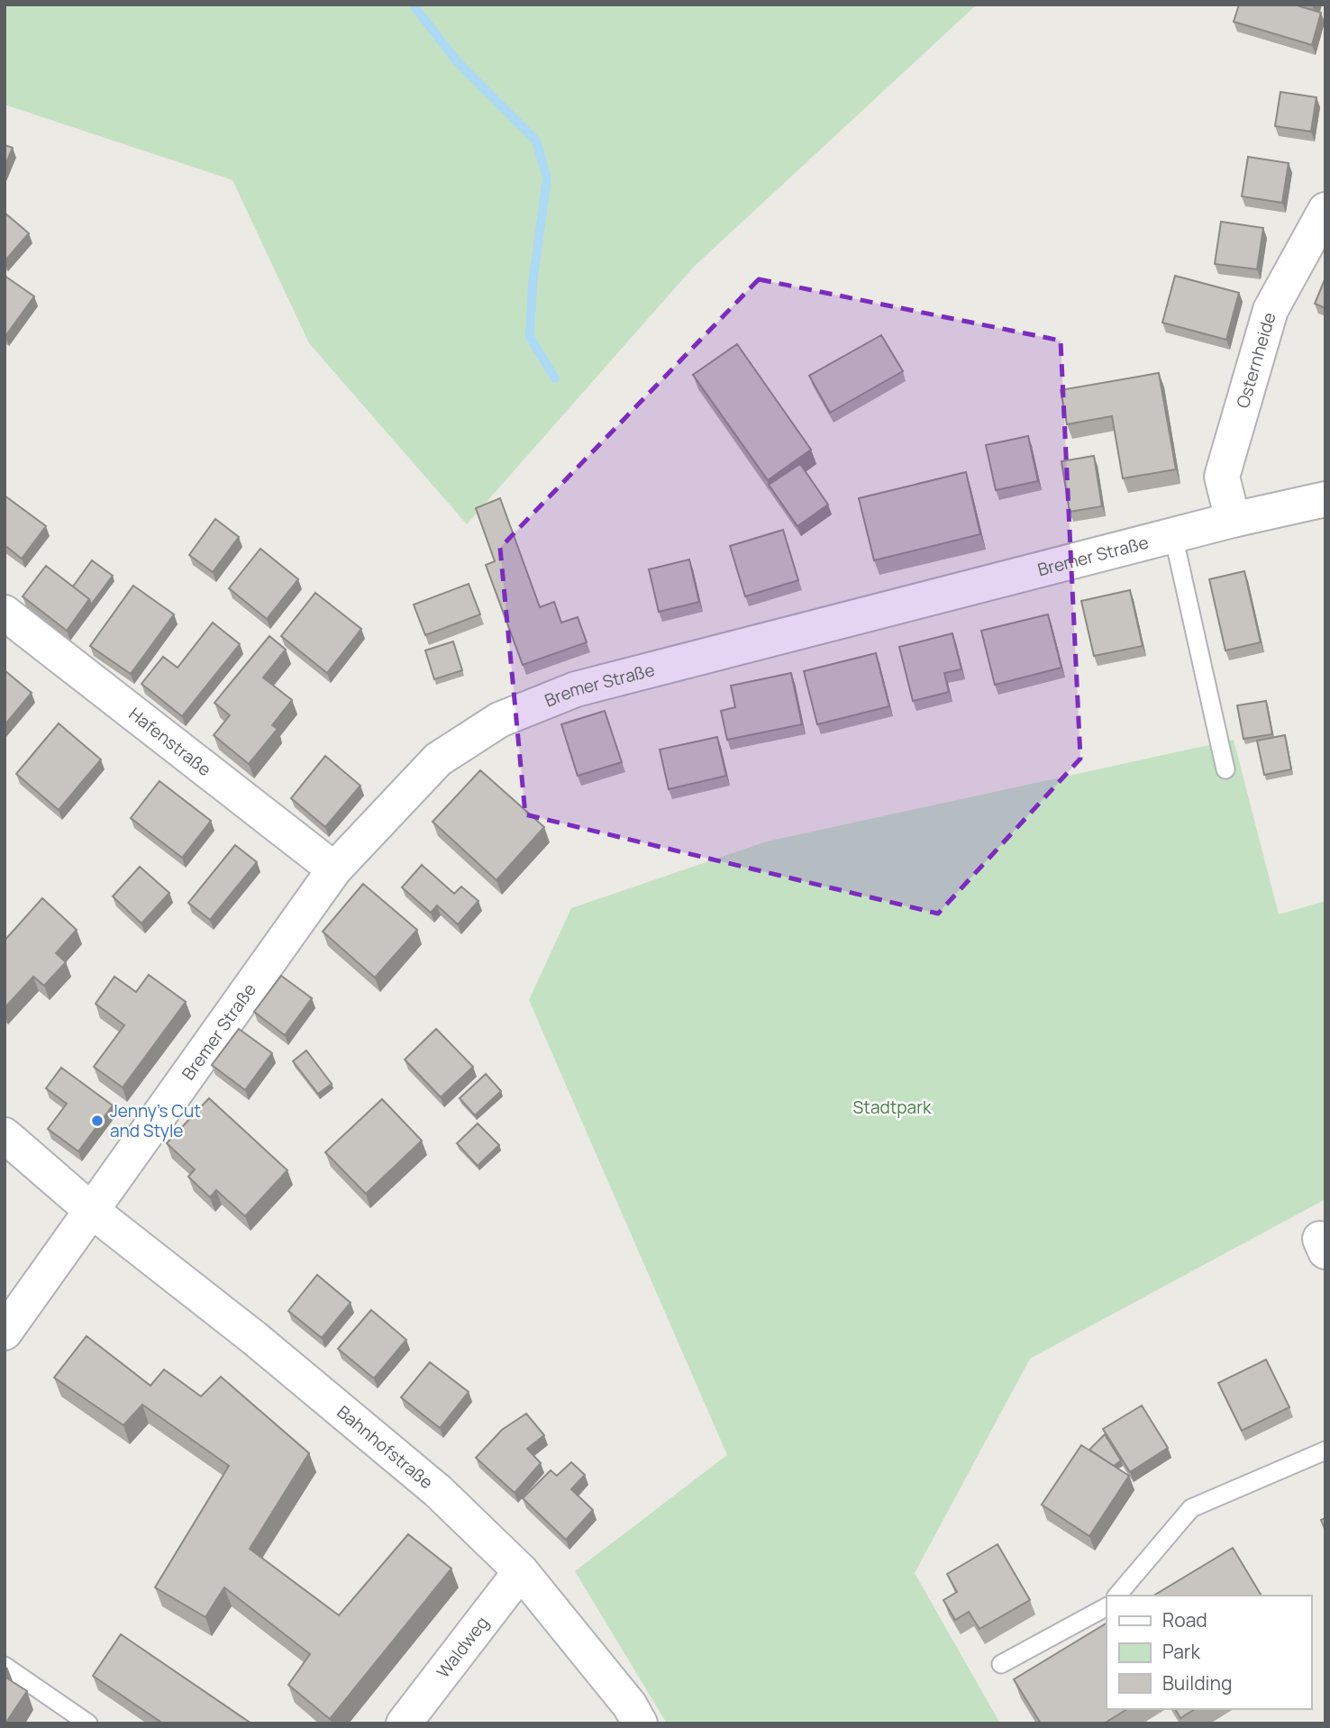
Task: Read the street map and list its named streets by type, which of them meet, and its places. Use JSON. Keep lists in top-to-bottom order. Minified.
{"streets":{"street":["Osternheide","Bremer Straße","Hafenstraße","Bahnhofstraße","Waldweg"]},"crossings":[["Osternheide","Bremer Straße"],["Bremer Straße","Hafenstraße"],["Bremer Straße","Bahnhofstraße"],["Bahnhofstraße","Waldweg"]],"parks":["Stadtpark"],"places":["Jenny's Cut and Style"],"legend":["Road","Park","Building"]}
